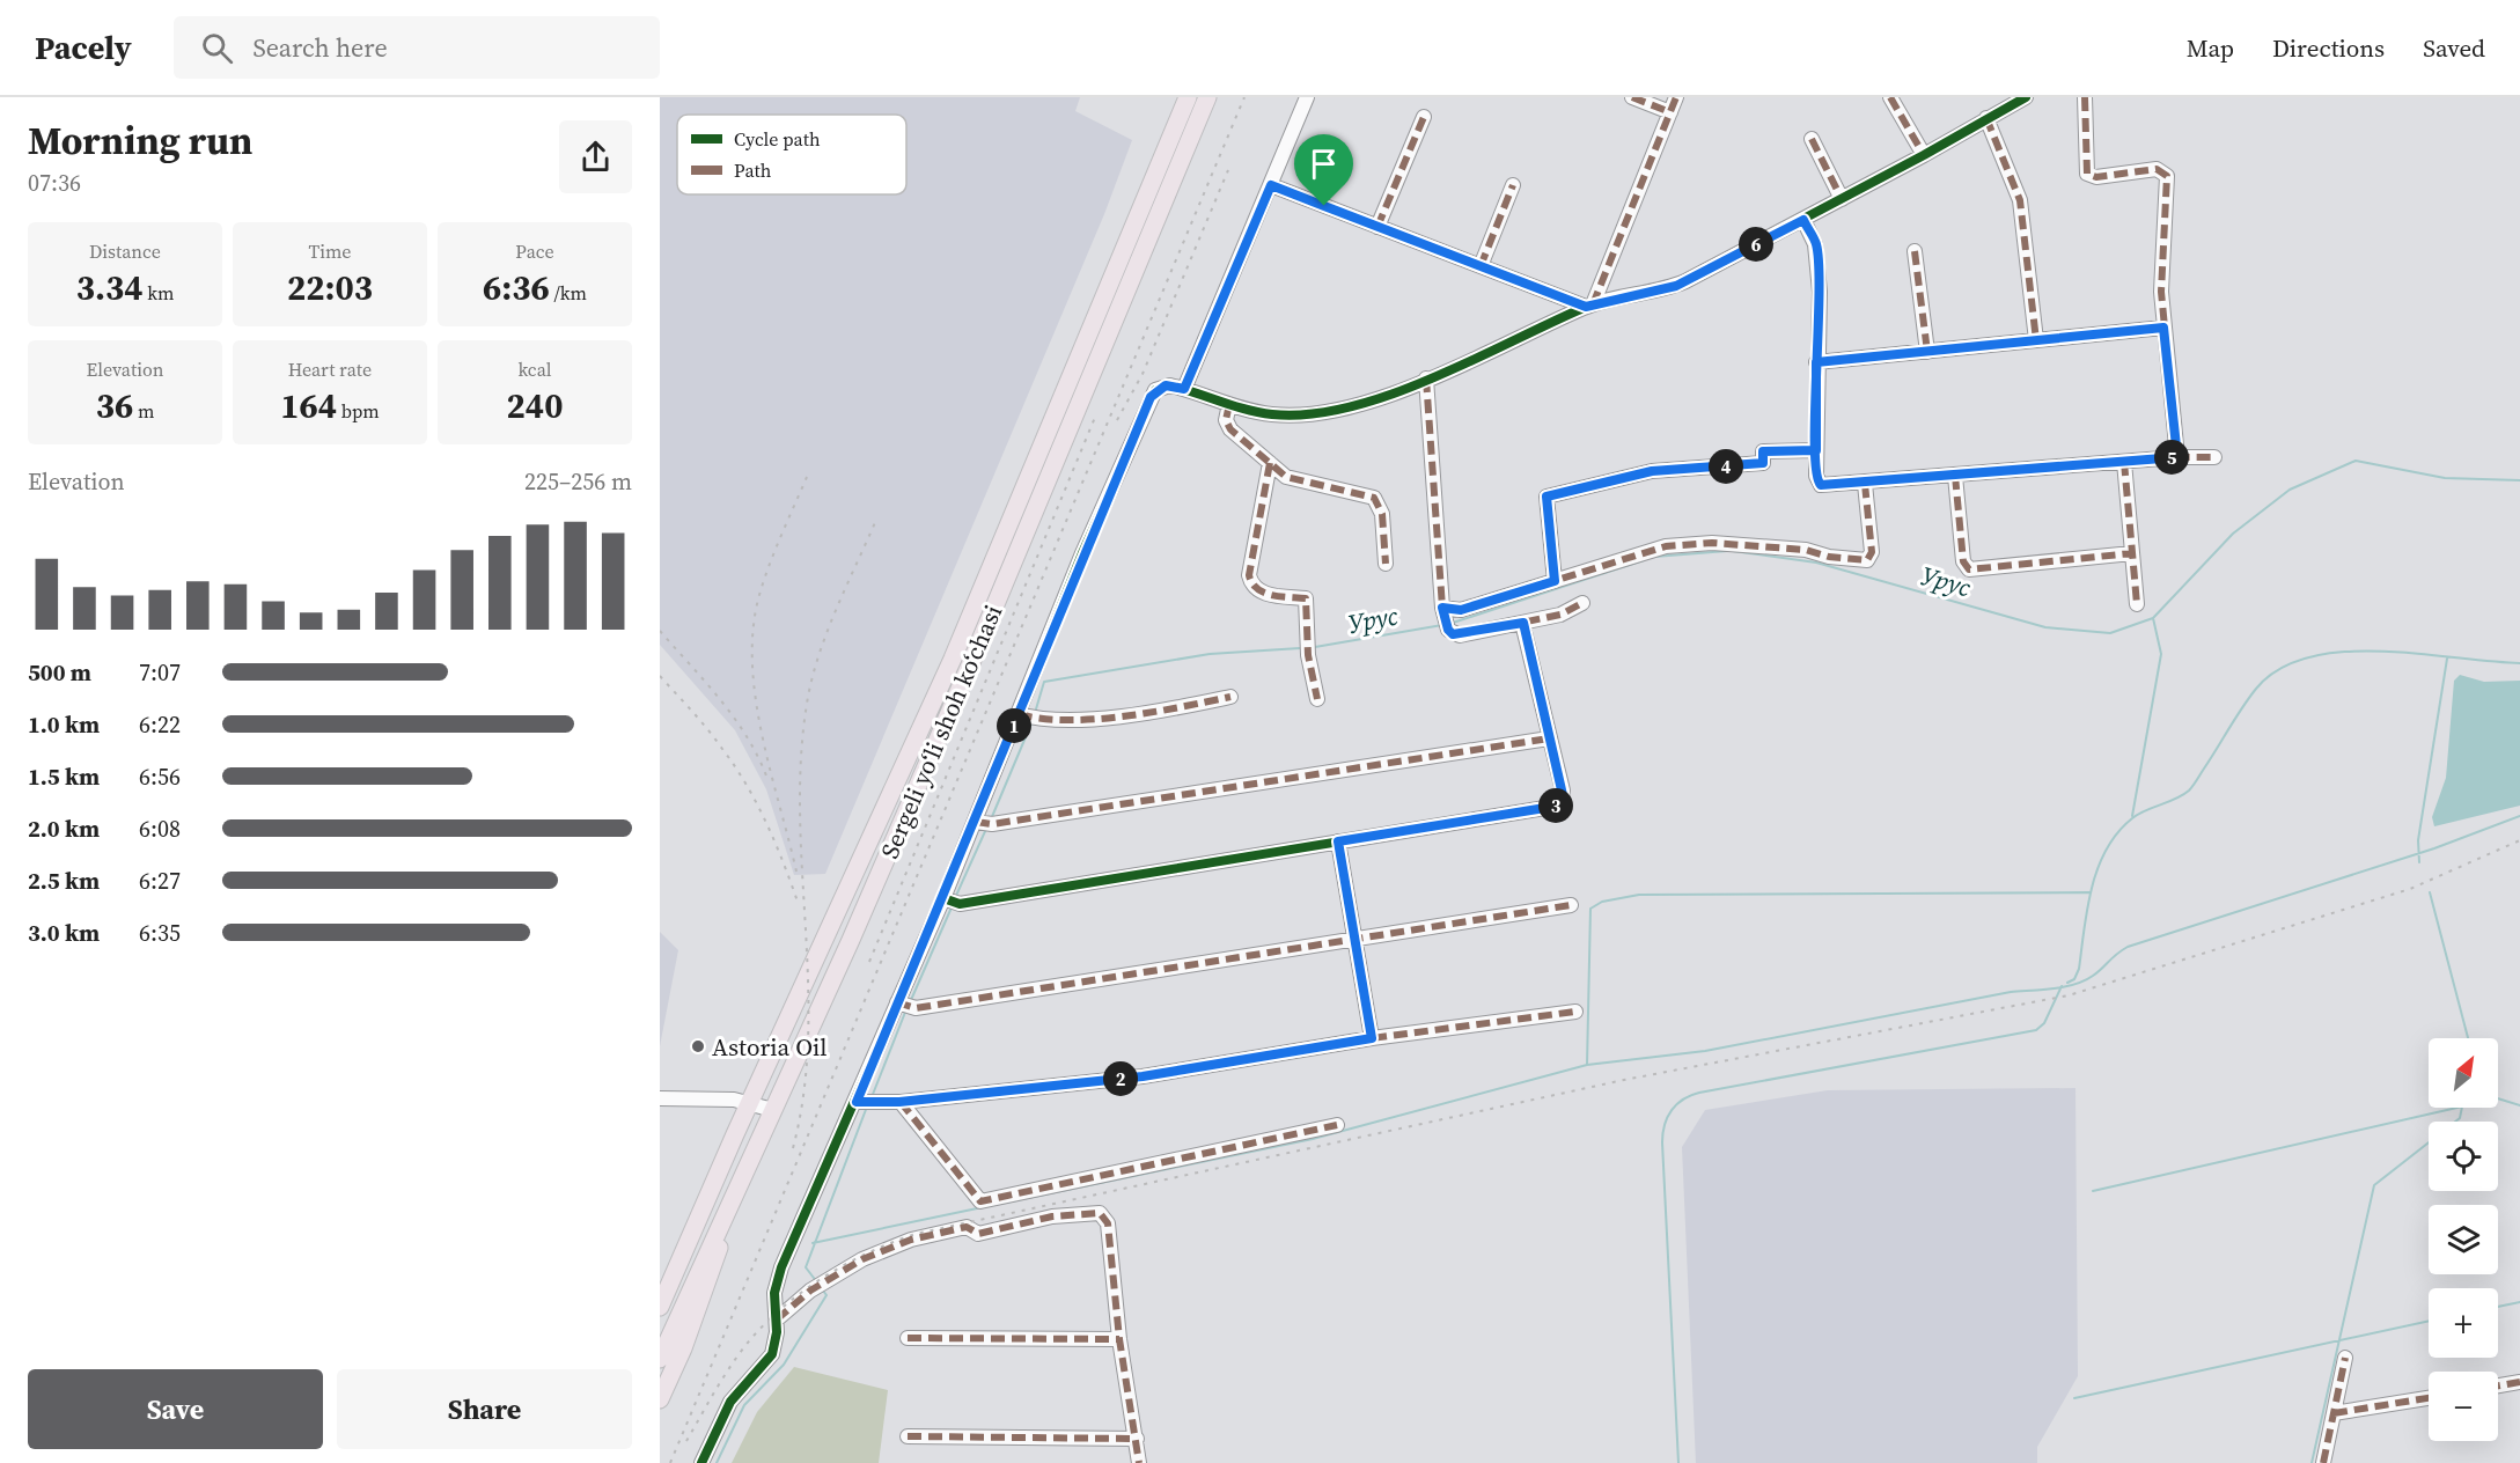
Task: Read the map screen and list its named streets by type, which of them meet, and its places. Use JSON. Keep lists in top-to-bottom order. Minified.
{"streets":{"main road":["Sergeli yo‘li shoh ko‘chasi"]},"water":["Урус"],"places":["Astoria Oil"],"legend":["Cycle path","Path"],"north":"top right","page":{"header":"Pacely","search":"Search here","nav":["Map","Directions","Saved"],"heading":["Morning run","07:36"],"stats":[["Distance","3.34 km"],["Time","22:03"],["Pace","6:36 /km"],["Elevation","36 m"],["Heart rate","164 bpm"],["kcal","240"]],"pins":["6","5","4","1","3","2"],"chart":["Elevation","225–256 m"],"list":[{"name":"500 m","note":"7:07"},{"name":"1.0 km","note":"6:22"},{"name":"1.5 km","note":"6:56"},{"name":"2.0 km","note":"6:08"},{"name":"2.5 km","note":"6:27"},{"name":"3.0 km","note":"6:35"}],"map_buttons":["+","−"],"buttons":["Save","Share"]}}
